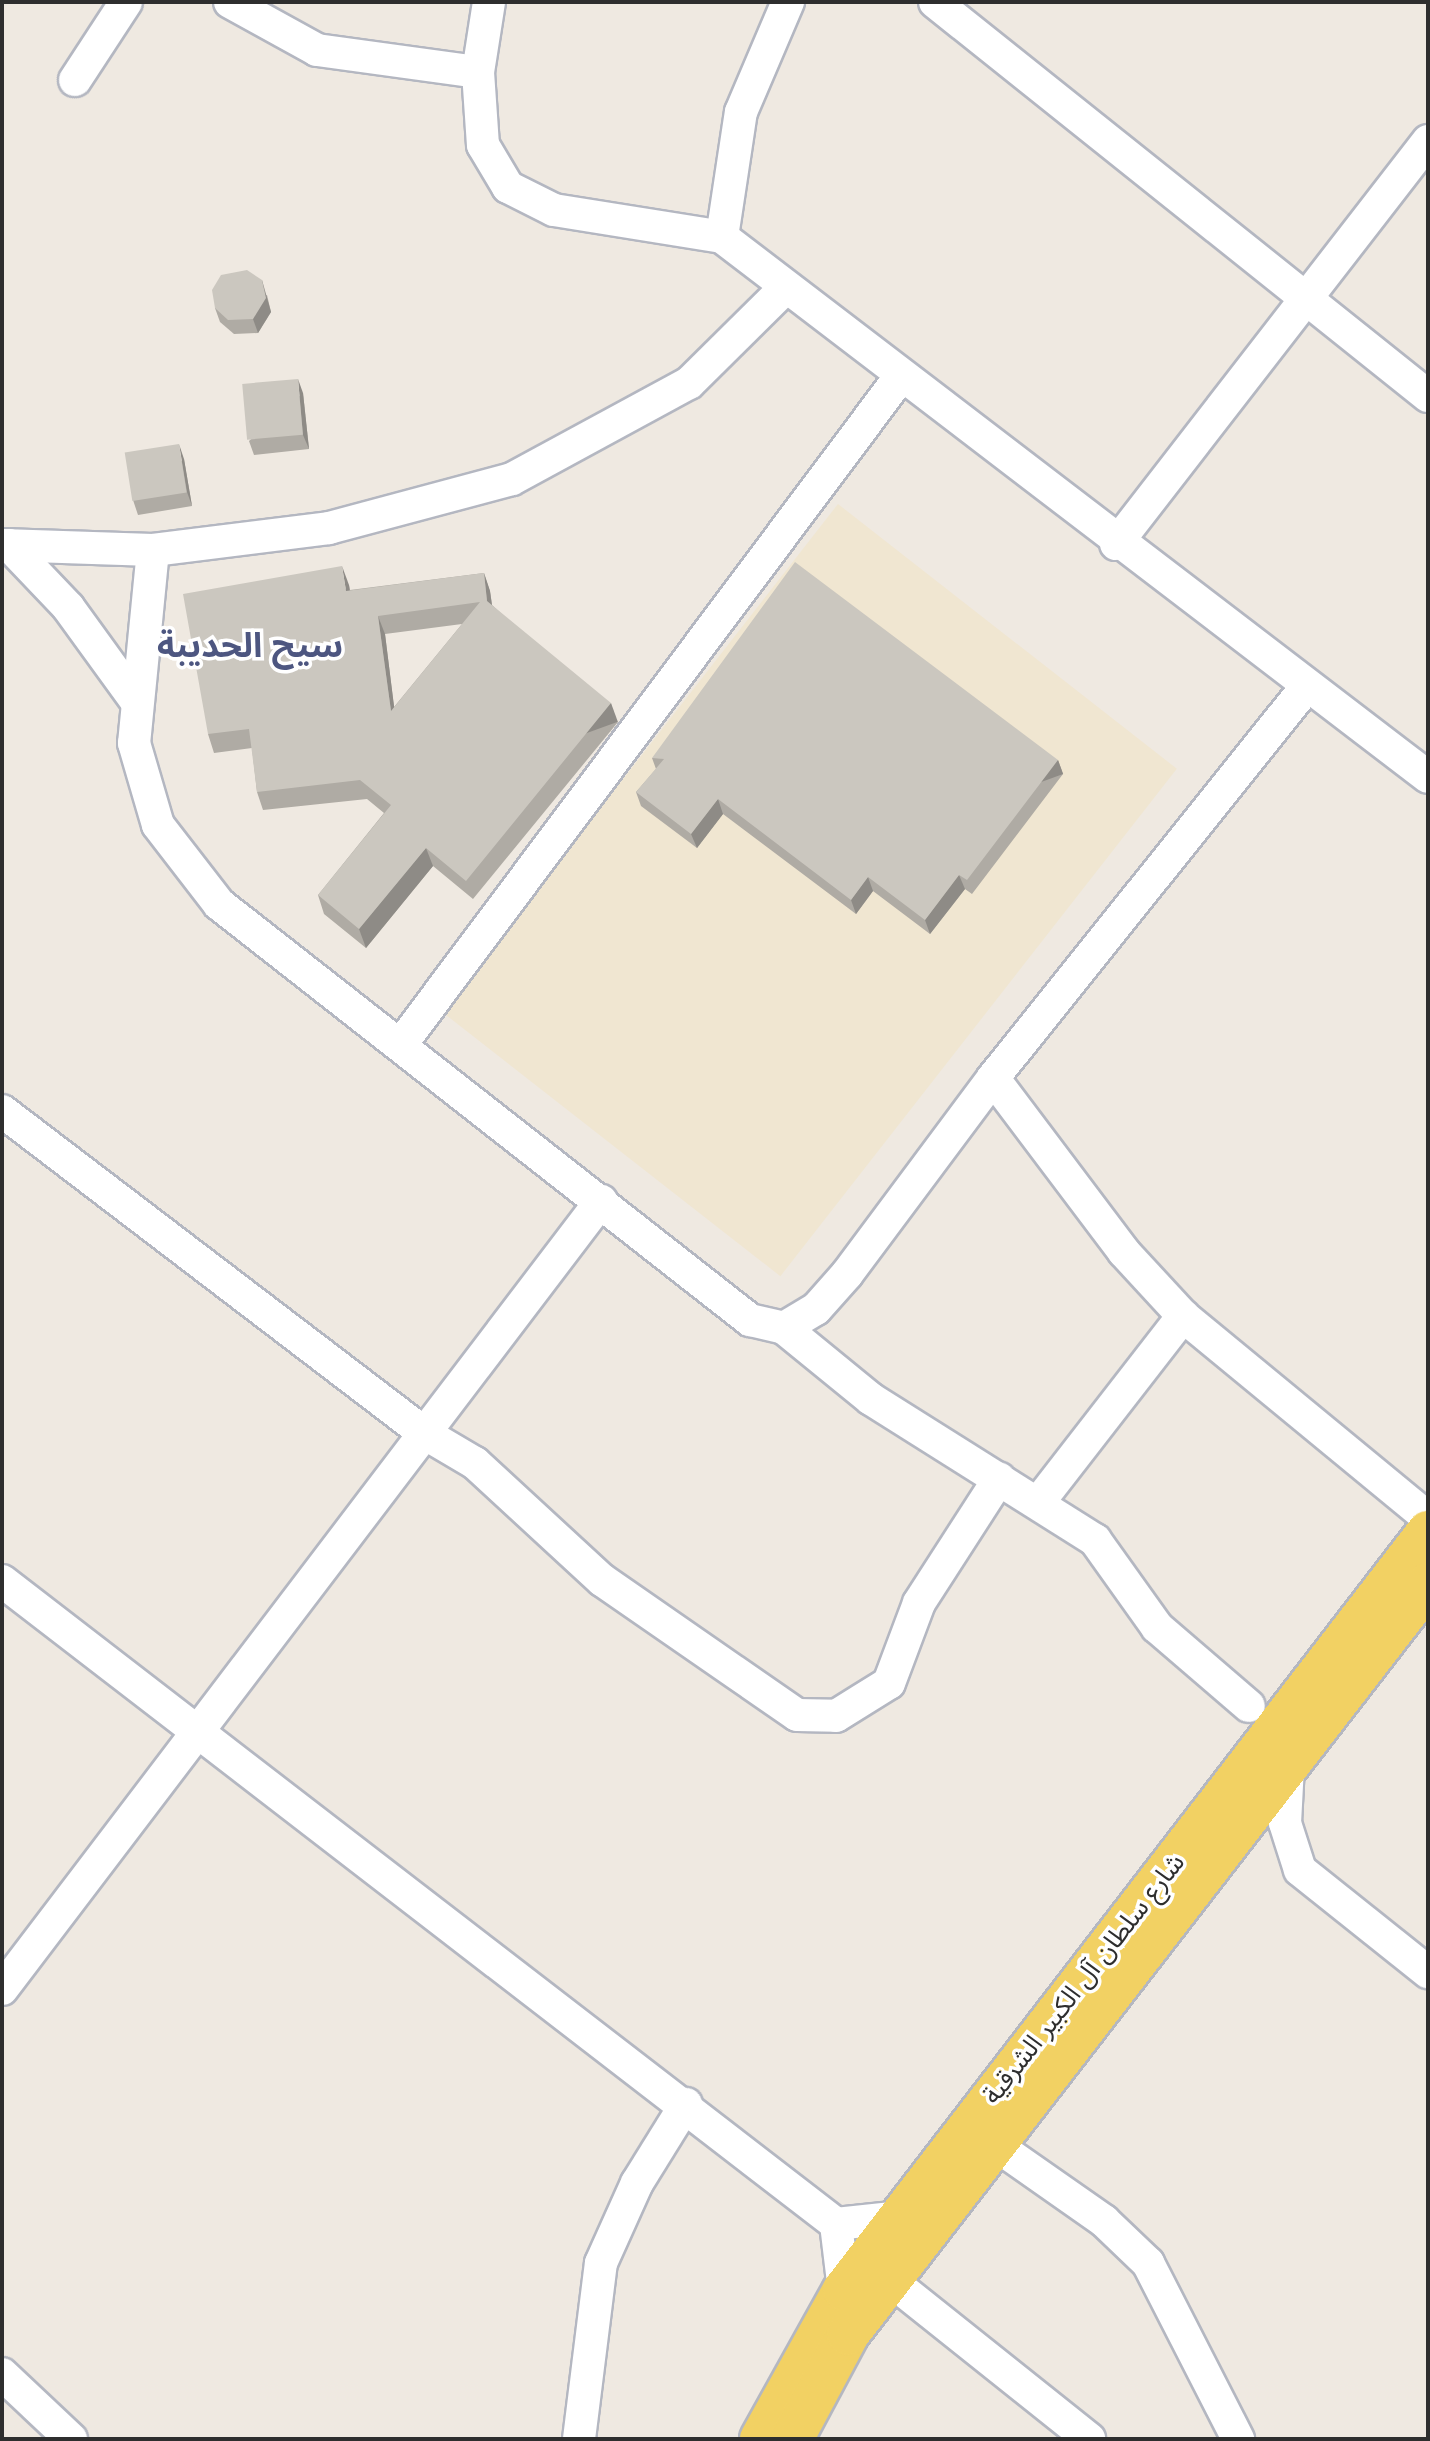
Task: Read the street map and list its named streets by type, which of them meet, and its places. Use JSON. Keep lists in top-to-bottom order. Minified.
{"streets":{"main road":["شارع سلطان آل الكبير الشرقية"]},"districts":["سيح الحديبة"]}
